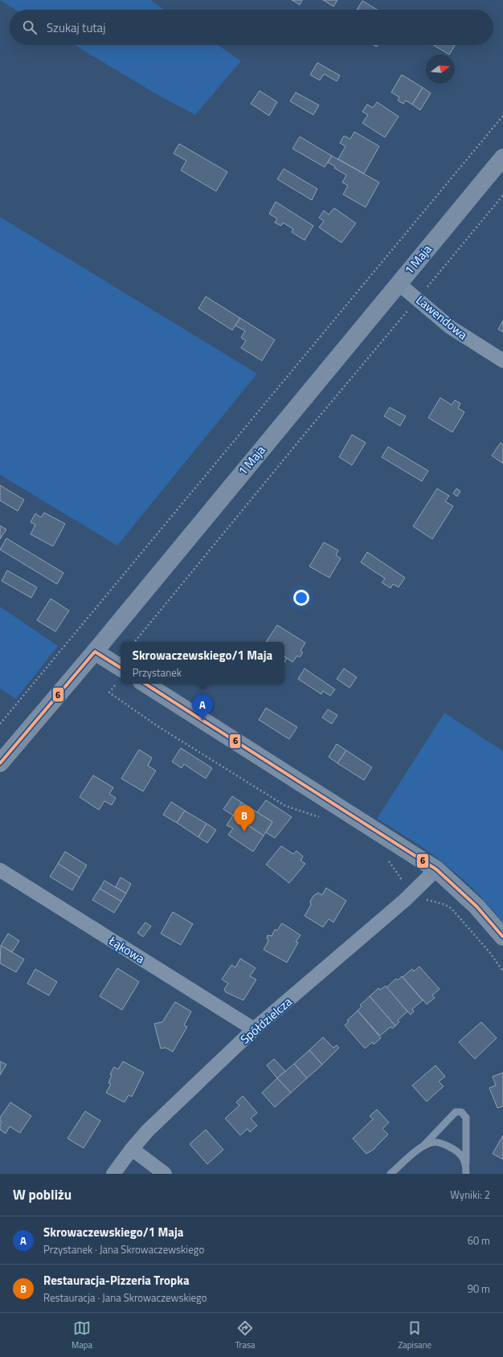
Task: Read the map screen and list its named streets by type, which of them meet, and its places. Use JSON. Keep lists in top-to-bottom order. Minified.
{"streets":{"street":["1 Maja","Lawendowa","Łąkowa","Spółdzielcza"]},"crossings":[["1 Maja","Lawendowa"],["Łąkowa","Spółdzielcza"]],"lines":["transit line 6"],"north":"right","page":{"search":"Szukaj tutaj","popup":["Skrowaczewskiego/1 Maja","Przystanek"],"pins":["A","B"],"heading":["W pobliżu","Wyniki: 2"],"list":[{"mark":"A","name":"Skrowaczewskiego/1 Maja","note":"Przystanek · Jana Skrowaczewskiego","value":"60 m"},{"mark":"B","name":"Restauracja-Pizzeria Tropka","note":"Restauracja · Jana Skrowaczewskiego","value":"90 m"}],"nav":["Mapa","Trasa","Zapisane"]}}
